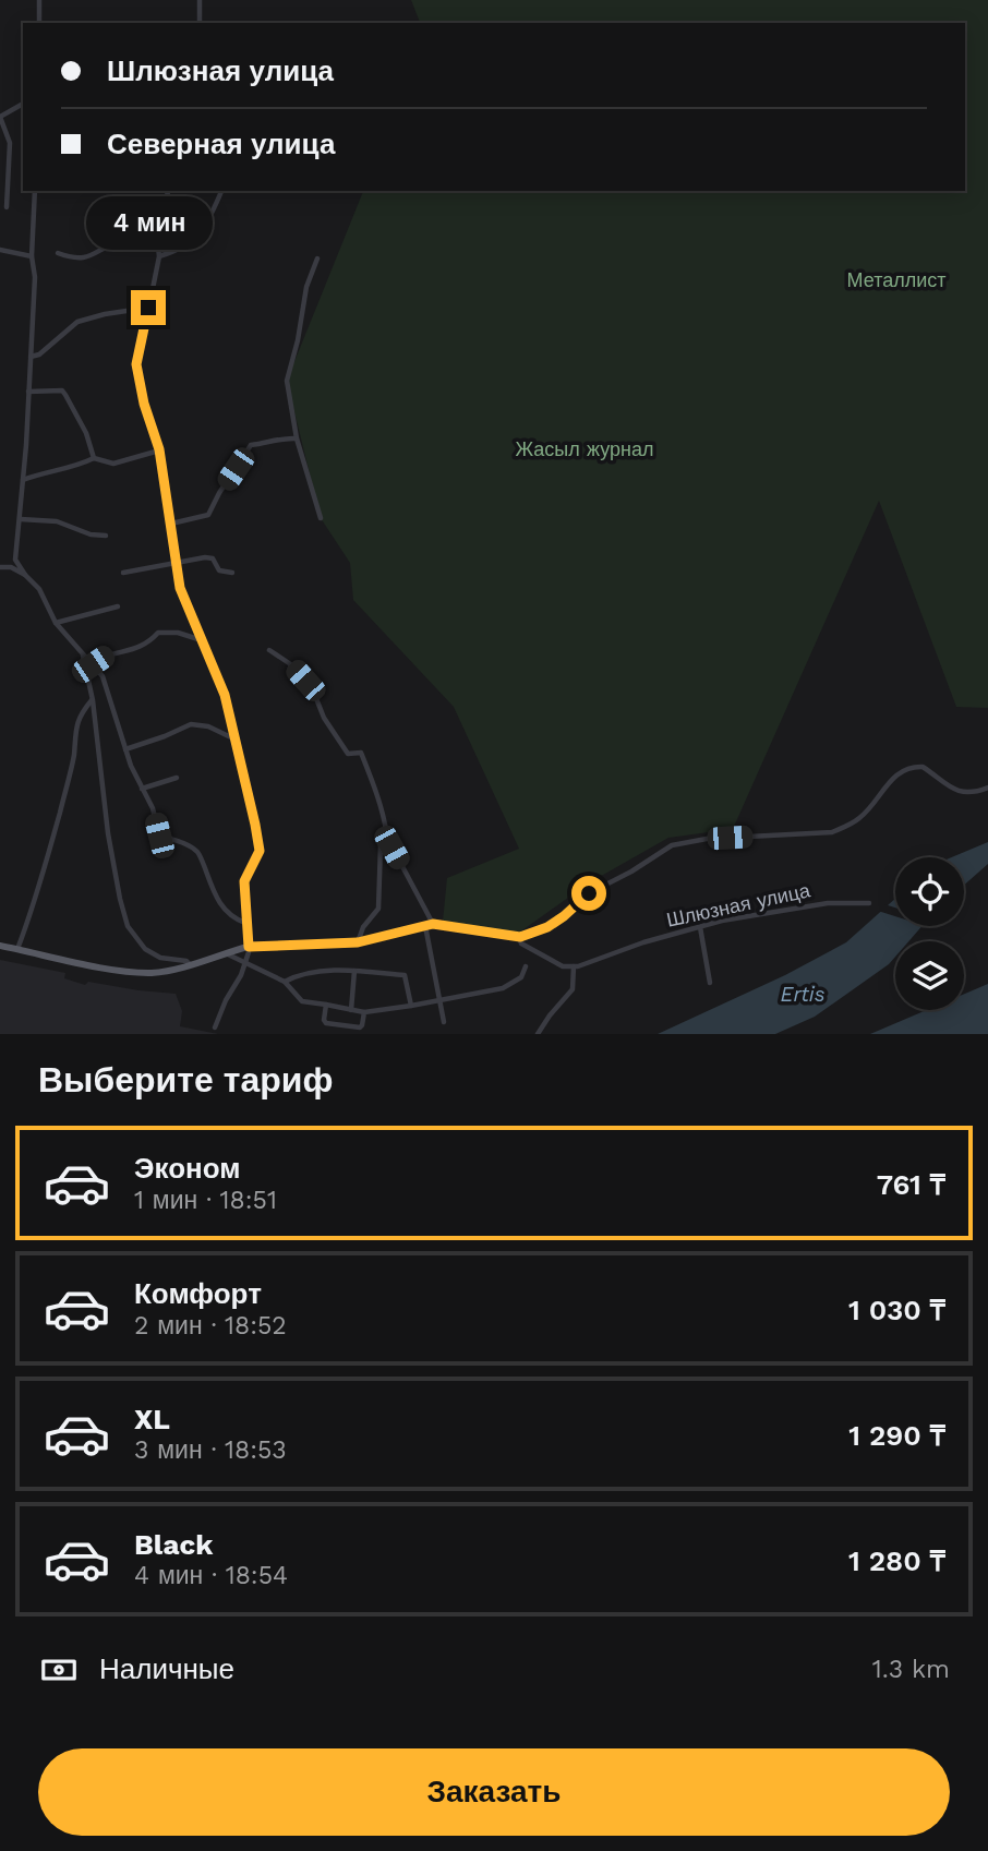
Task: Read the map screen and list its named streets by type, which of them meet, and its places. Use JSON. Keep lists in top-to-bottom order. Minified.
{"streets":{"street":["Шлюзная улица"]},"water":["Ertis"],"parks":["Металлист","Жасыл журнал"],"page":{"banner":["Шлюзная улица","Северная улица"],"bubble":"4 мин","heading":"Выберите тариф","list":[{"name":"Эконом","note":"1 мин · 18:51","value":"761 ₸"},{"name":"Комфорт","note":"2 мин · 18:52","value":"1 030 ₸"},{"name":"XL","note":"3 мин · 18:53","value":"1 290 ₸"},{"name":"Black","note":"4 мин · 18:54","value":"1 280 ₸"}],"pay":["Наличные","1.3 km"],"buttons":"Заказать"}}
